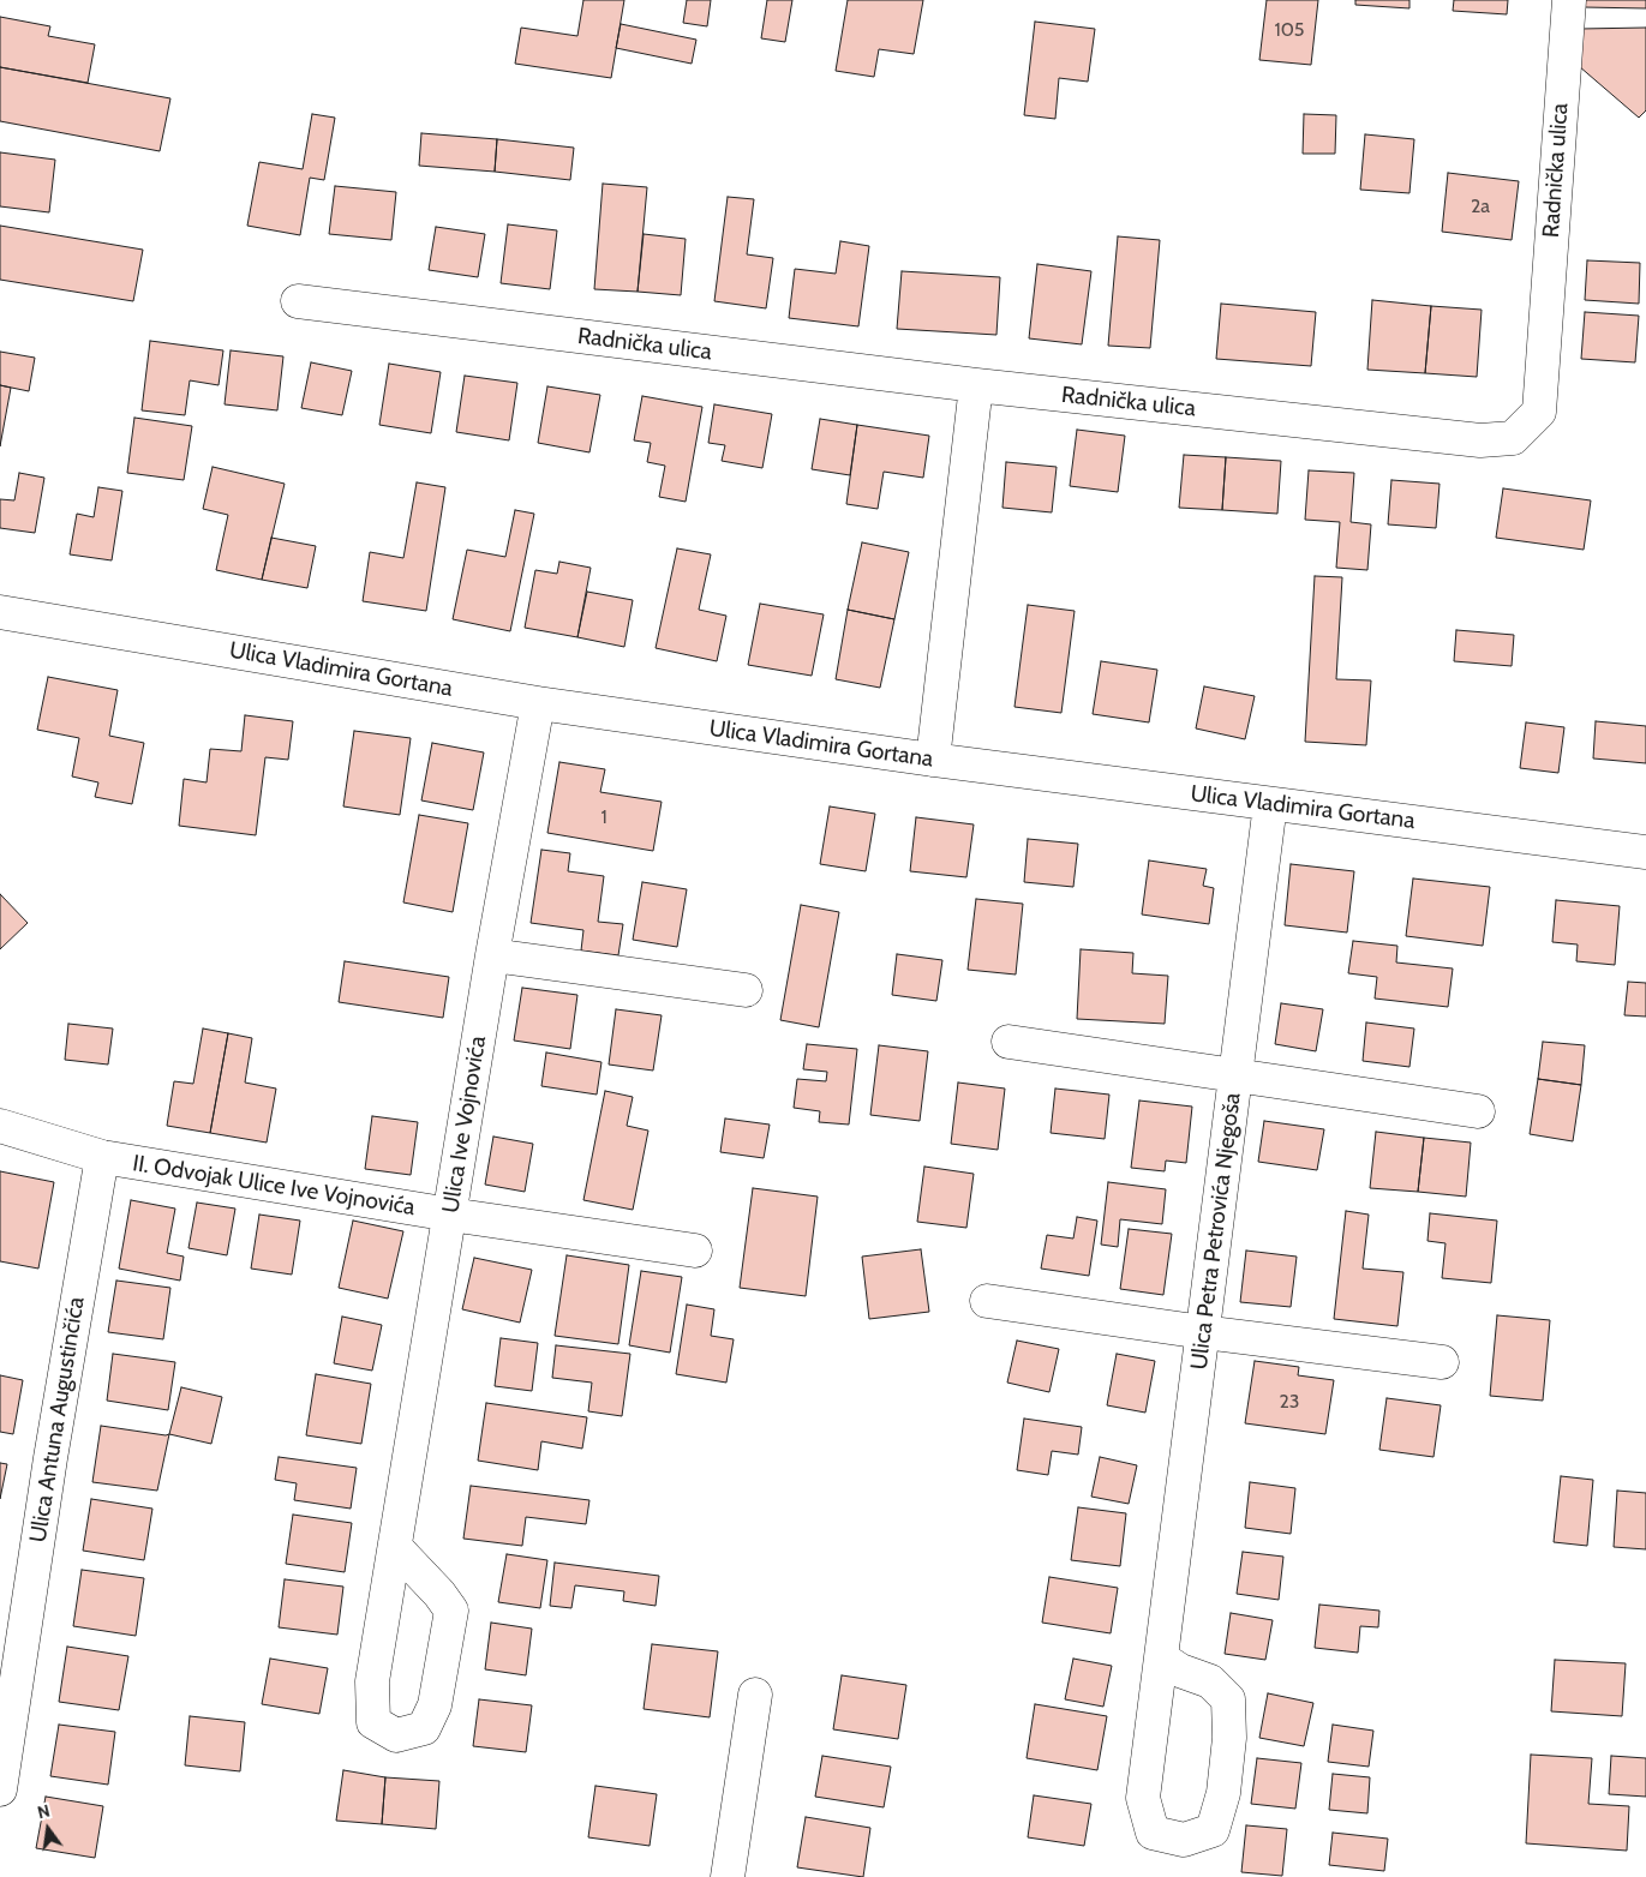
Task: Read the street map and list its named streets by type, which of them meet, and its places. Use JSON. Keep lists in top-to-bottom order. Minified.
{"streets":{"street":["Radnička ulica","Ulica Vladimira Gortana","Ulica Ive Vojnovića","II. Odvojak Ulice Ive Vojnovića","Ulica Petra Petrovića Njegoša","Ulica Antuna Augustinčića"]},"crossings":[["Ulica Vladimira Gortana","Ulica Ive Vojnovića"],["Ulica Vladimira Gortana","Ulica Petra Petrovića Njegoša"],["Ulica Ive Vojnovića","II. Odvojak Ulice Ive Vojnovića"],["II. Odvojak Ulice Ive Vojnovića","Ulica Antuna Augustinčića"]],"house_numbers":["105","2a","1","23"],"north":"top"}
